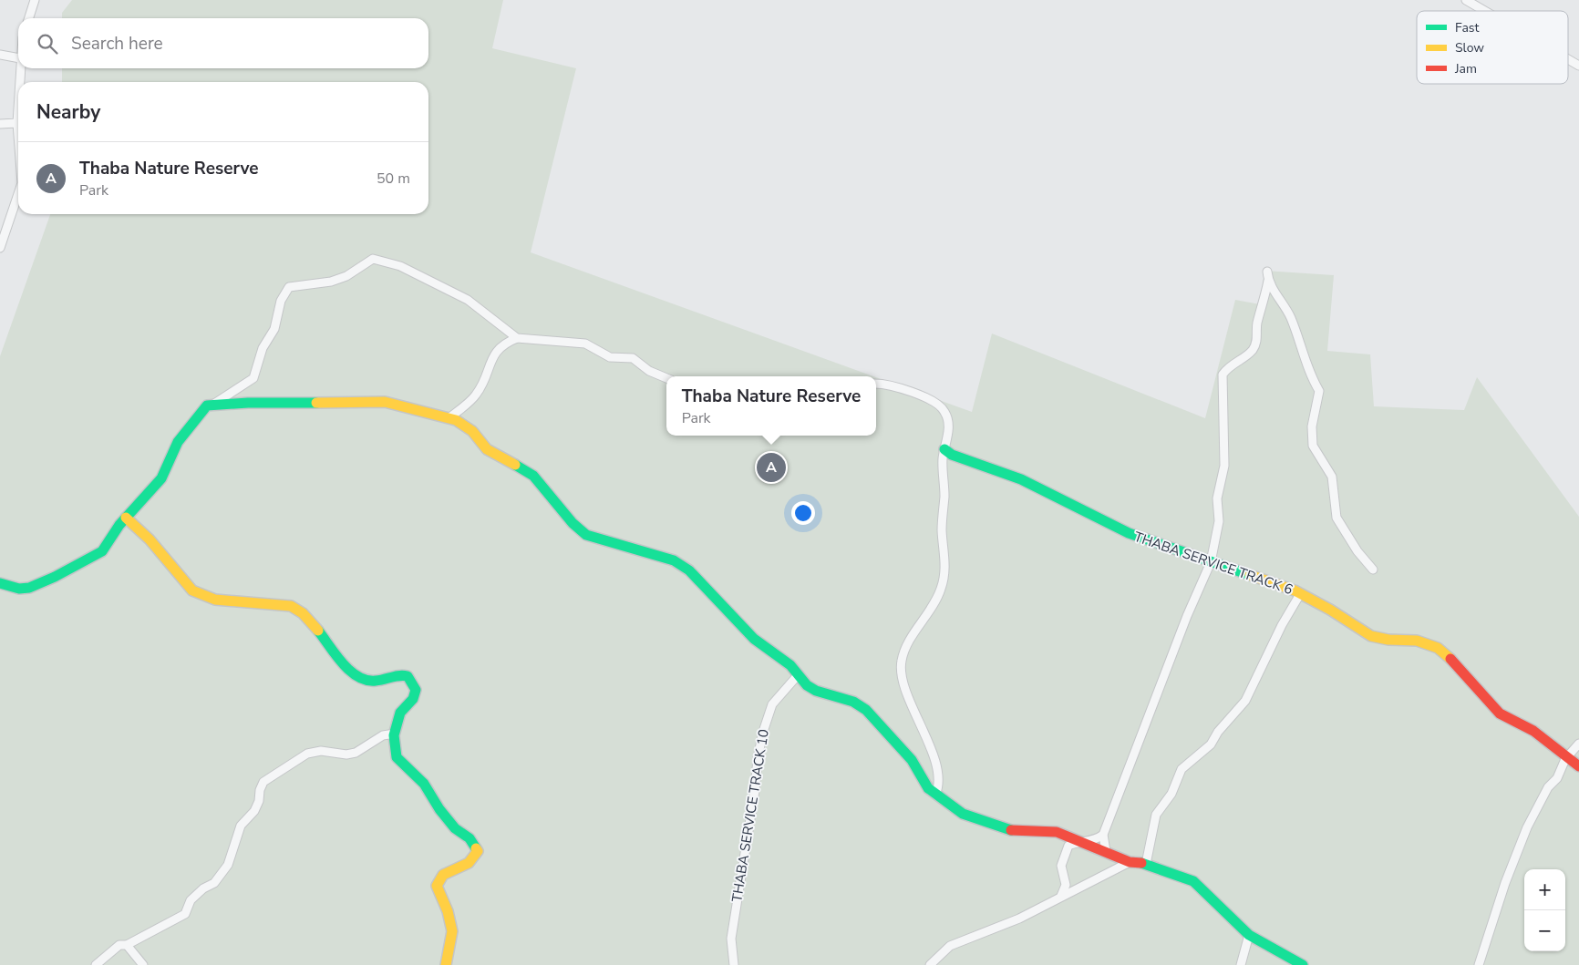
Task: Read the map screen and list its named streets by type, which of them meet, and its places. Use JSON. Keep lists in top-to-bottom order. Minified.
{"streets":{"street":["THABA SERVICE TRACK 6","THABA SERVICE TRACK 10"]},"legend":["Fast","Slow","Jam"],"page":{"search":"Search here","heading":"Nearby","list":[{"mark":"A","name":"Thaba Nature Reserve","note":"Park","value":"50 m"}],"popup":["Thaba Nature Reserve","Park"],"pins":"A","map_buttons":["+","−"]}}
